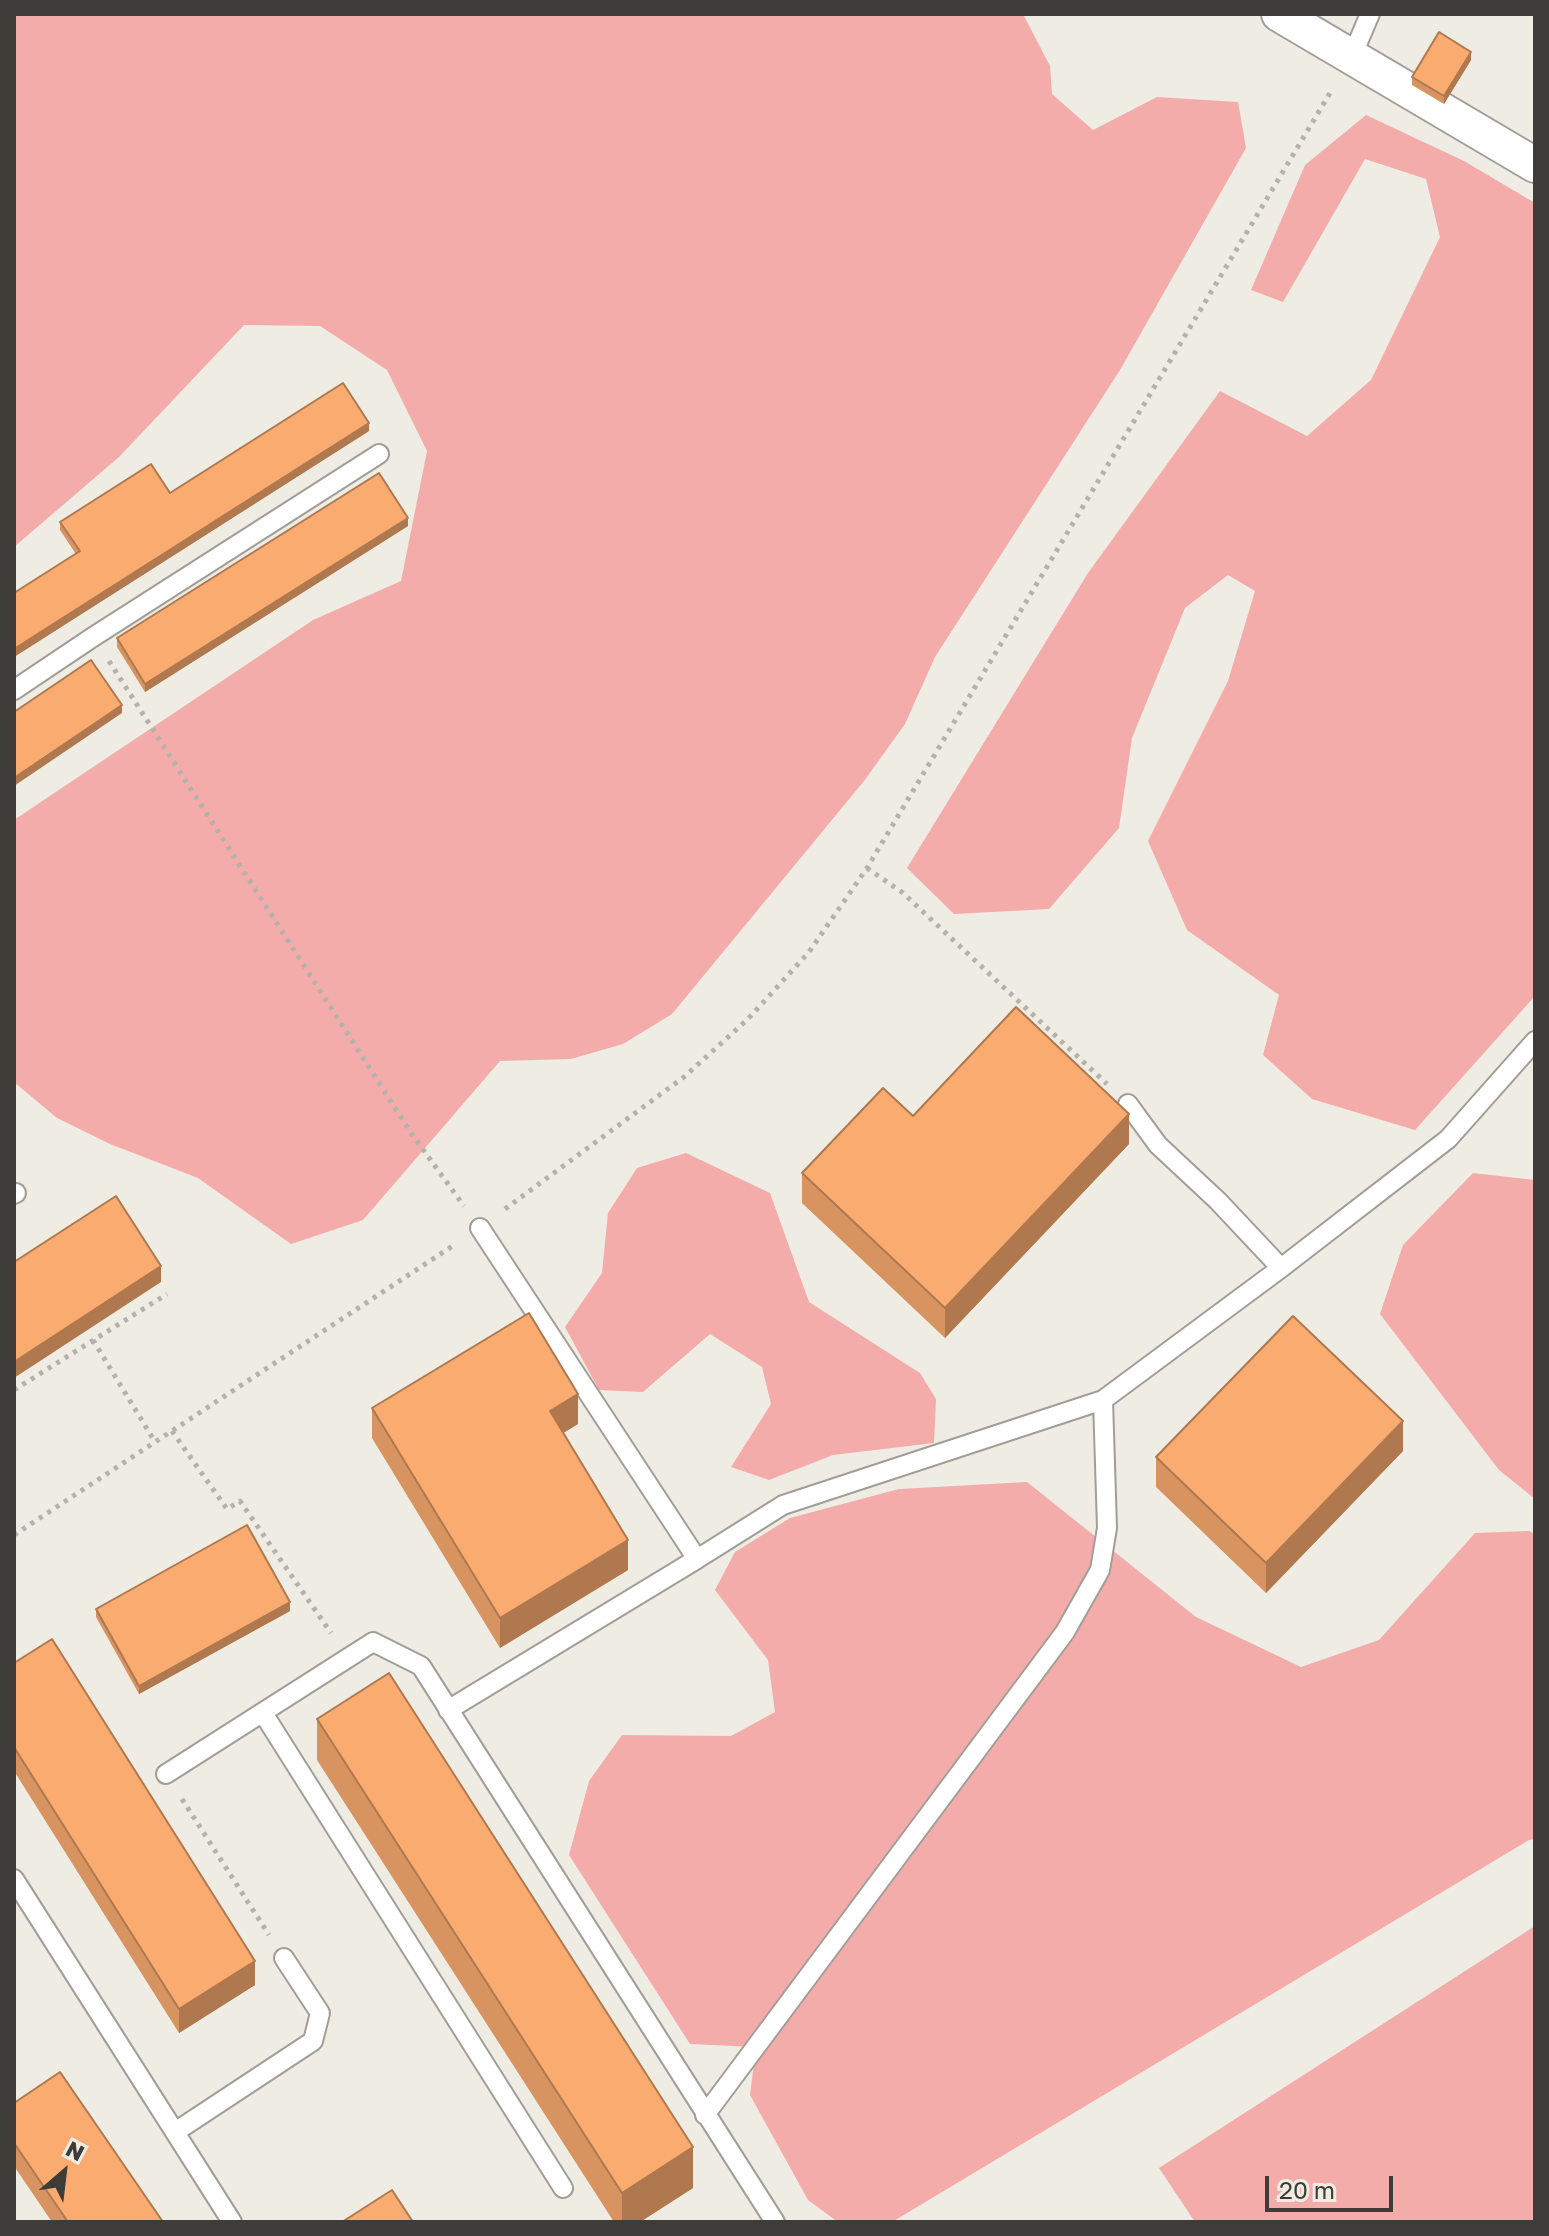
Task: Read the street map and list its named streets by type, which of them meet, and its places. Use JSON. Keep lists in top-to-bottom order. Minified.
{"scale_bar":"20 m","north":"top right"}
